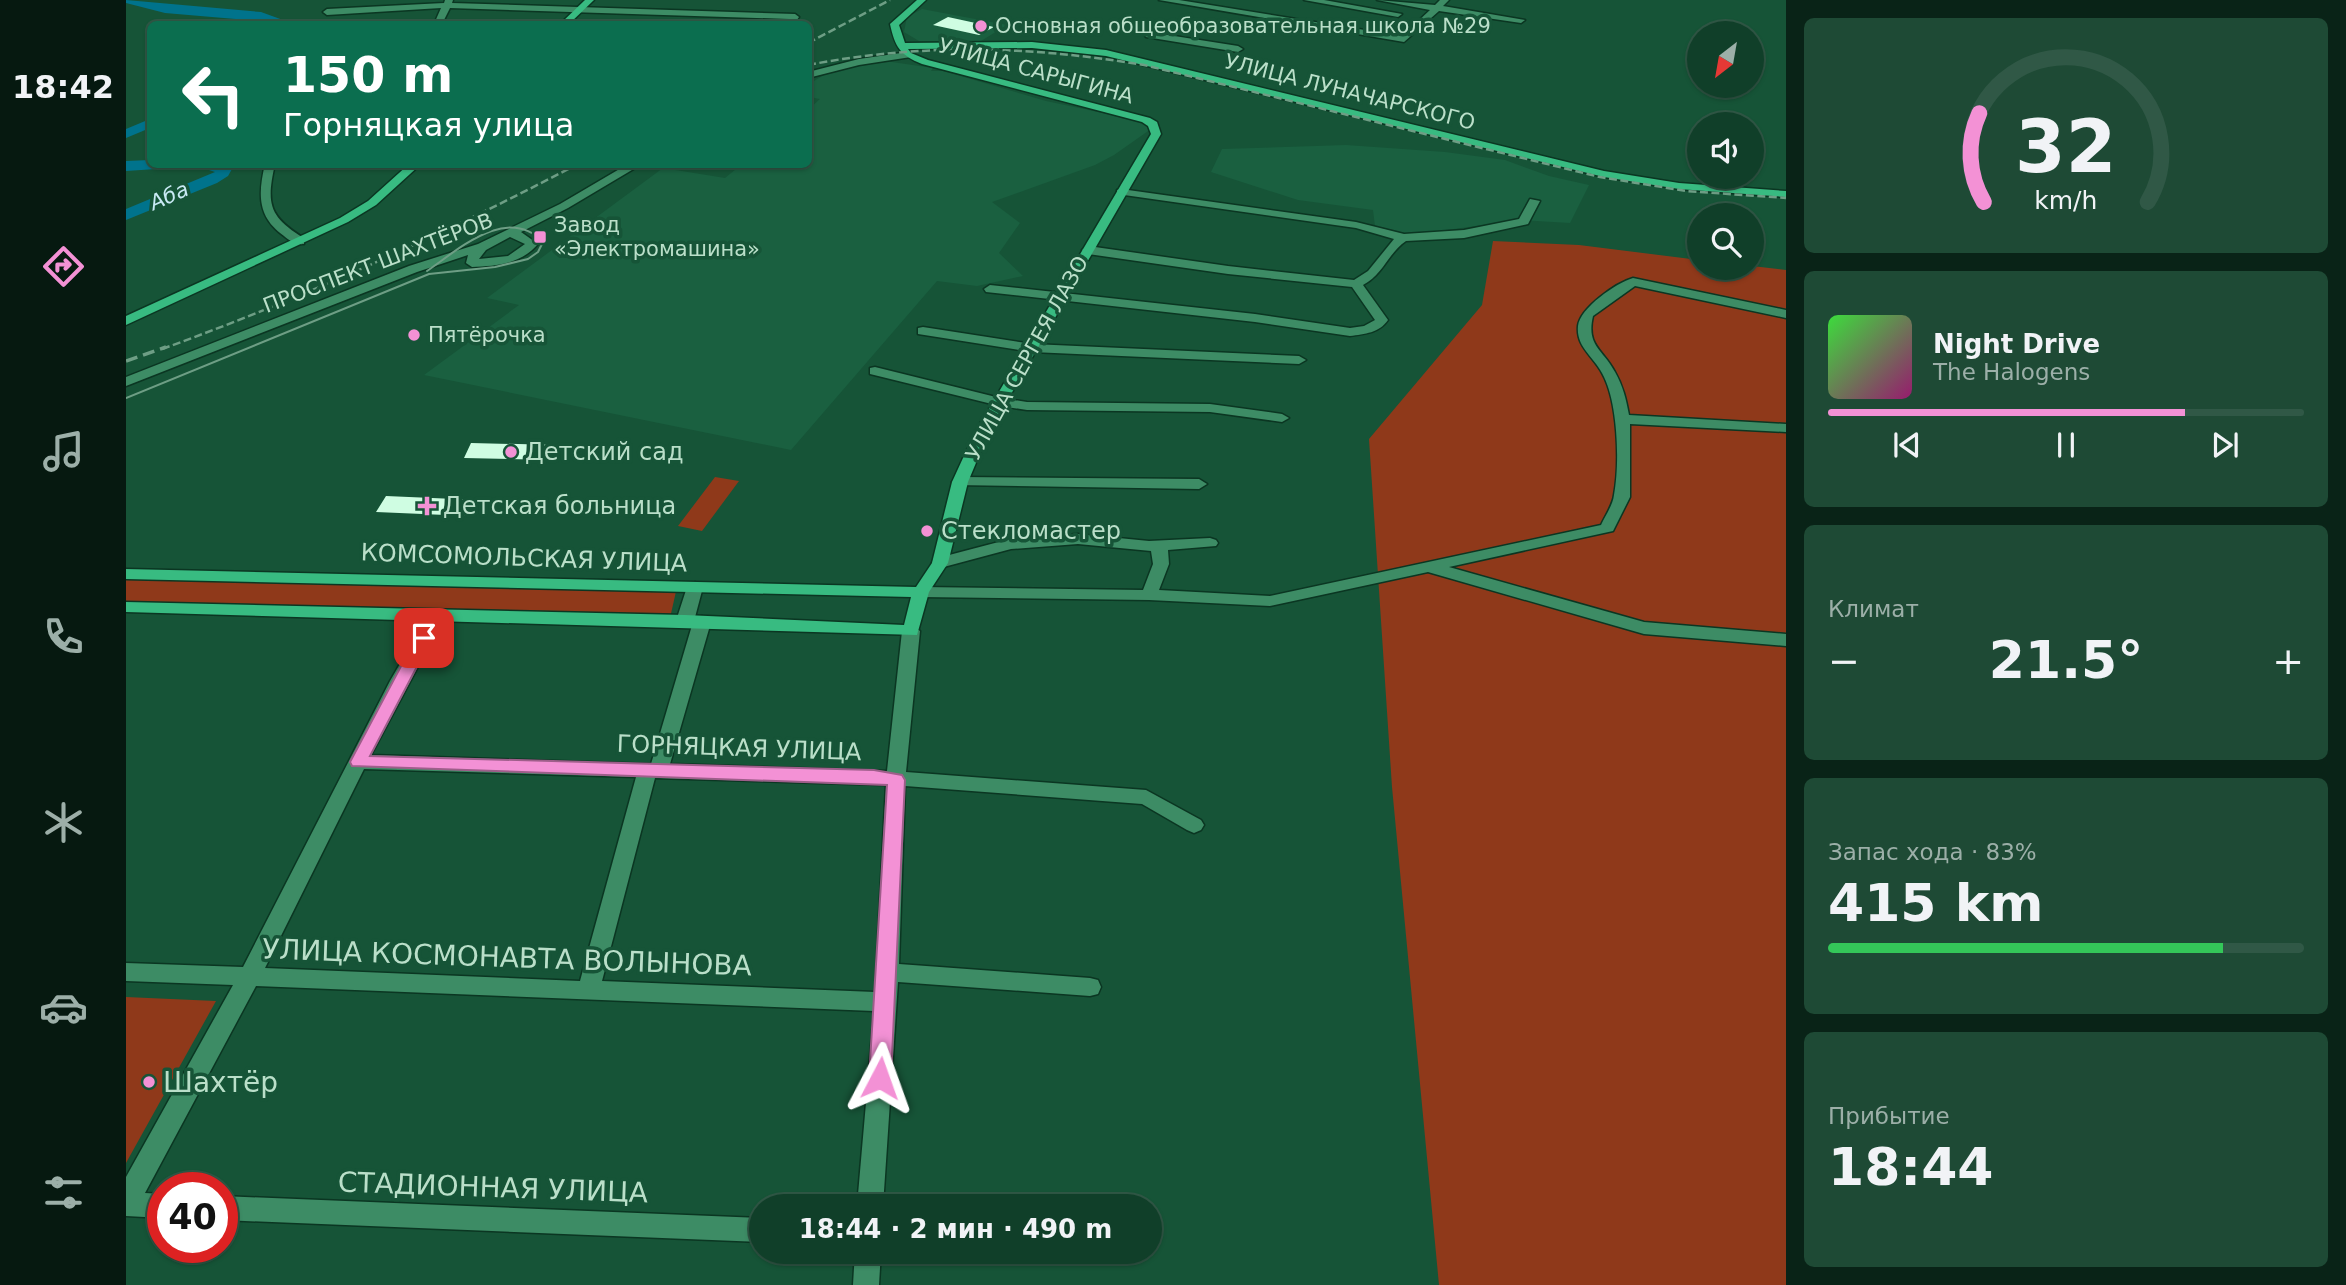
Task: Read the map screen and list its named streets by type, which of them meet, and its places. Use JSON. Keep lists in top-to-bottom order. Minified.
{"streets":{"main road":["УЛИЦА САРЫГИНА","УЛИЦА ЛУНАЧАРСКОГО","УЛИЦА СЕРГЕЯ ЛАЗО","КОМСОМОЛЬСКАЯ УЛИЦА"],"street":["ПРОСПЕКТ ШАХТЁРОВ","ГОРНЯЦКАЯ УЛИЦА","УЛИЦА КОСМОНАВТА ВОЛЫНОВА","СТАДИОННАЯ УЛИЦА"]},"crossings":[["УЛИЦА САРЫГИНА","УЛИЦА ЛУНАЧАРСКОГО"],["УЛИЦА САРЫГИНА","УЛИЦА СЕРГЕЯ ЛАЗО"],["УЛИЦА СЕРГЕЯ ЛАЗО","КОМСОМОЛЬСКАЯ УЛИЦА"]],"water":["Аба"],"places":{"other":["Основная общеобразовательная школа №29","Пятёрочка","Детский сад","Стекломастер","Шахтёр"],"transit":["Завод «Электромашина»"],"health":["Детская больница"]},"north":"bottom left","page":{"tabs":"18:42","turn":["150 m","Горняцкая улица"],"song":["Night Drive","The Halogens"],"tile":["Климат",["Запас хода · 83%","415 km"],["Прибытие","18:44"]],"heat":["−","21.5°","+"],"limit":"40","trip":"18:44 · 2 мин · 490 m","gauge":["32","km/h"]}}
